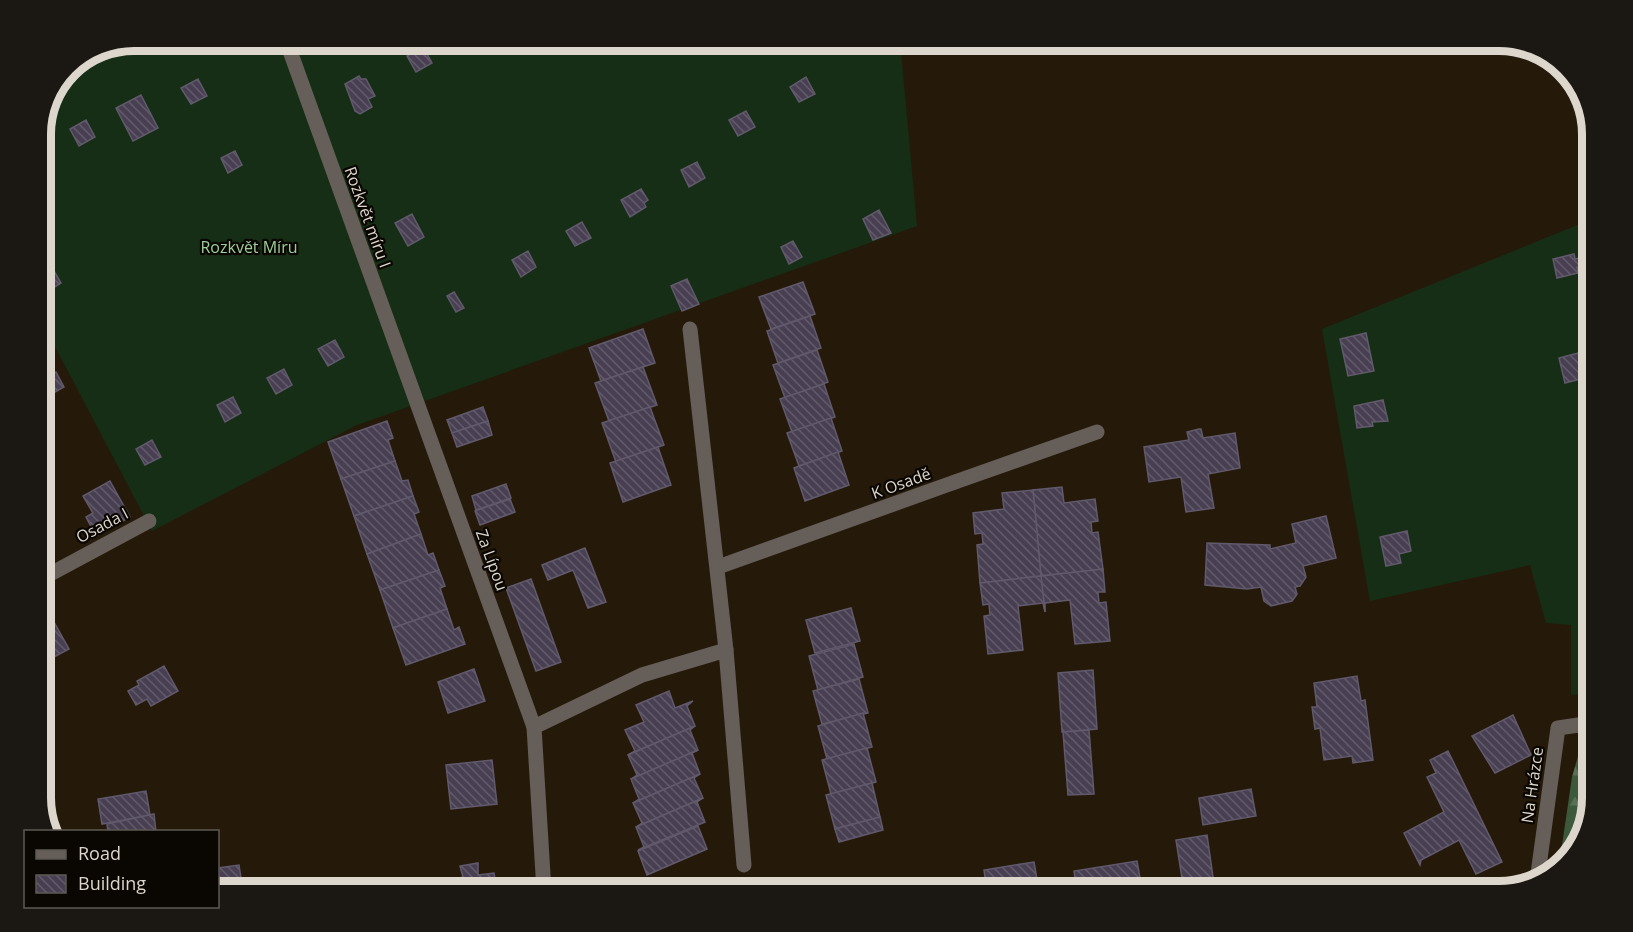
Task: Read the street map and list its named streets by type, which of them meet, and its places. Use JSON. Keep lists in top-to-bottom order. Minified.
{"streets":{"street":["Rozkvět míru I","K Osadě","Osada I","Za Lípou","Na Hrázce"]},"crossings":[["Rozkvět míru I","Za Lípou"]],"parks":["Rozkvět Míru"],"legend":["Road","Building"]}
